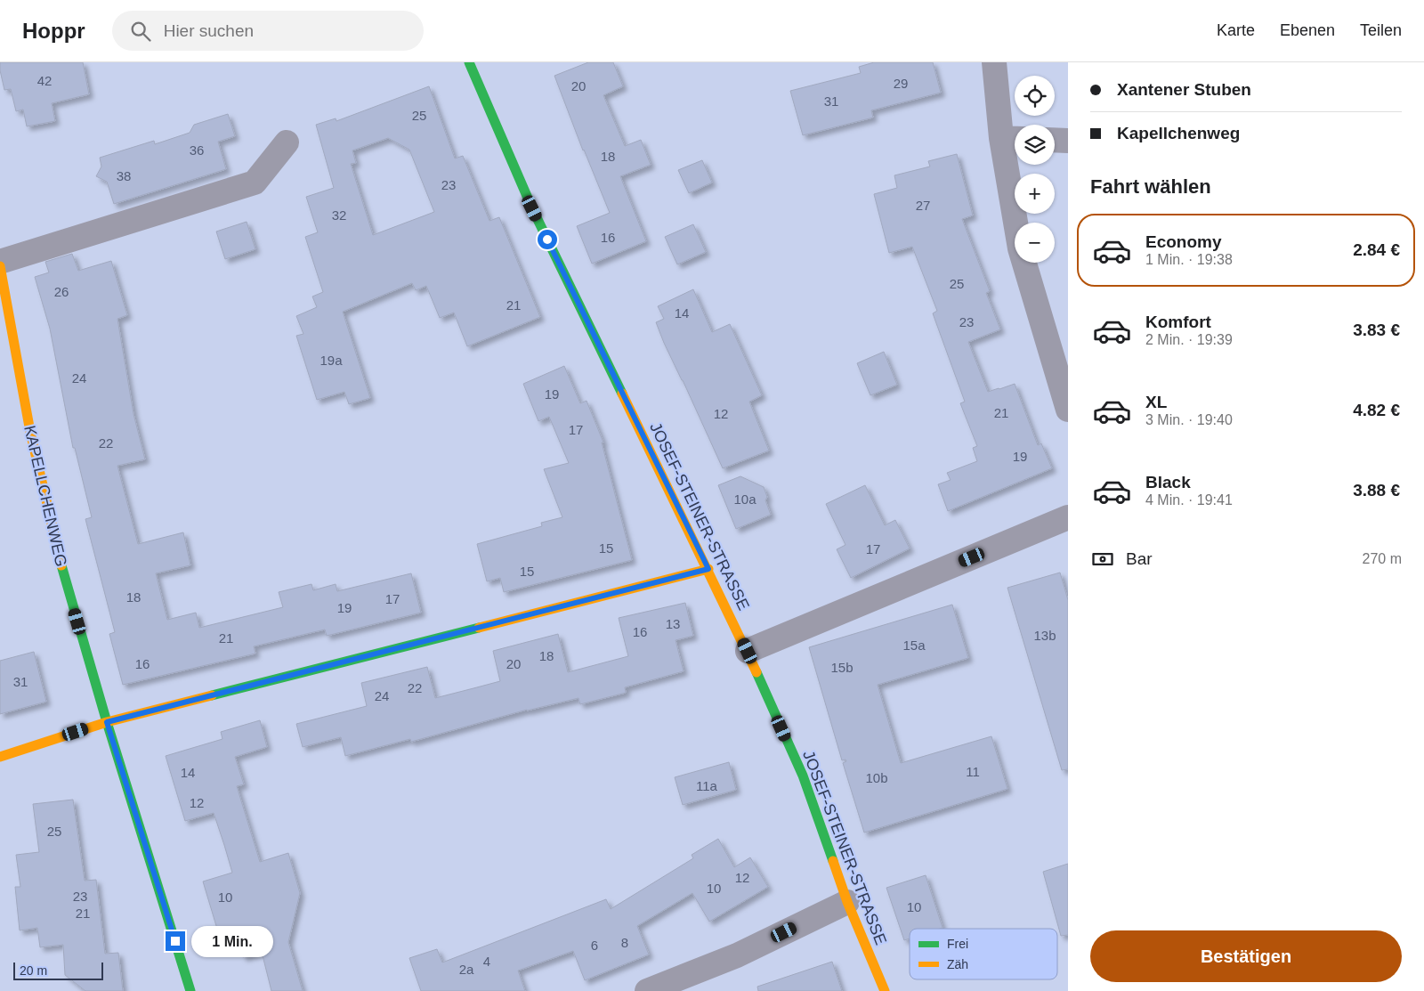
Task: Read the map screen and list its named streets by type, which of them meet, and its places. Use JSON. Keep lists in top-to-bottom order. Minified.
{"streets":{"street":["KAPELLCHENWEG","JOSEF-STEINER-STRASSE"]},"house_numbers":["42","29","20","31","25","36","18","38","23","27","32","16","25","26","21","14","23","19a","24","19","21","12","17","22","19","10a","15","17","15","18","17","19","13","16","13b","21","15a","18","16","20","15b","31","22","24","11","14","10b","11a","12","25","12","10","23","10","10","21","8","6","4","2a"],"legend":["Frei","Zäh"],"scale_bar":"20 m","page":{"header":"Hoppr","search":"Hier suchen","nav":["Karte","Ebenen","Teilen"],"banner":["Xantener Stuben","Kapellchenweg"],"map_buttons":["+","−"],"heading":"Fahrt wählen","list":[{"name":"Economy","note":"1 Min. · 19:38","value":"2.84 €"},{"name":"Komfort","note":"2 Min. · 19:39","value":"3.83 €"},{"name":"XL","note":"3 Min. · 19:40","value":"4.82 €"},{"name":"Black","note":"4 Min. · 19:41","value":"3.88 €"}],"pay":["Bar","270 m"],"buttons":"Bestätigen","bubble":"1 Min.","scale":"20 m"}}
